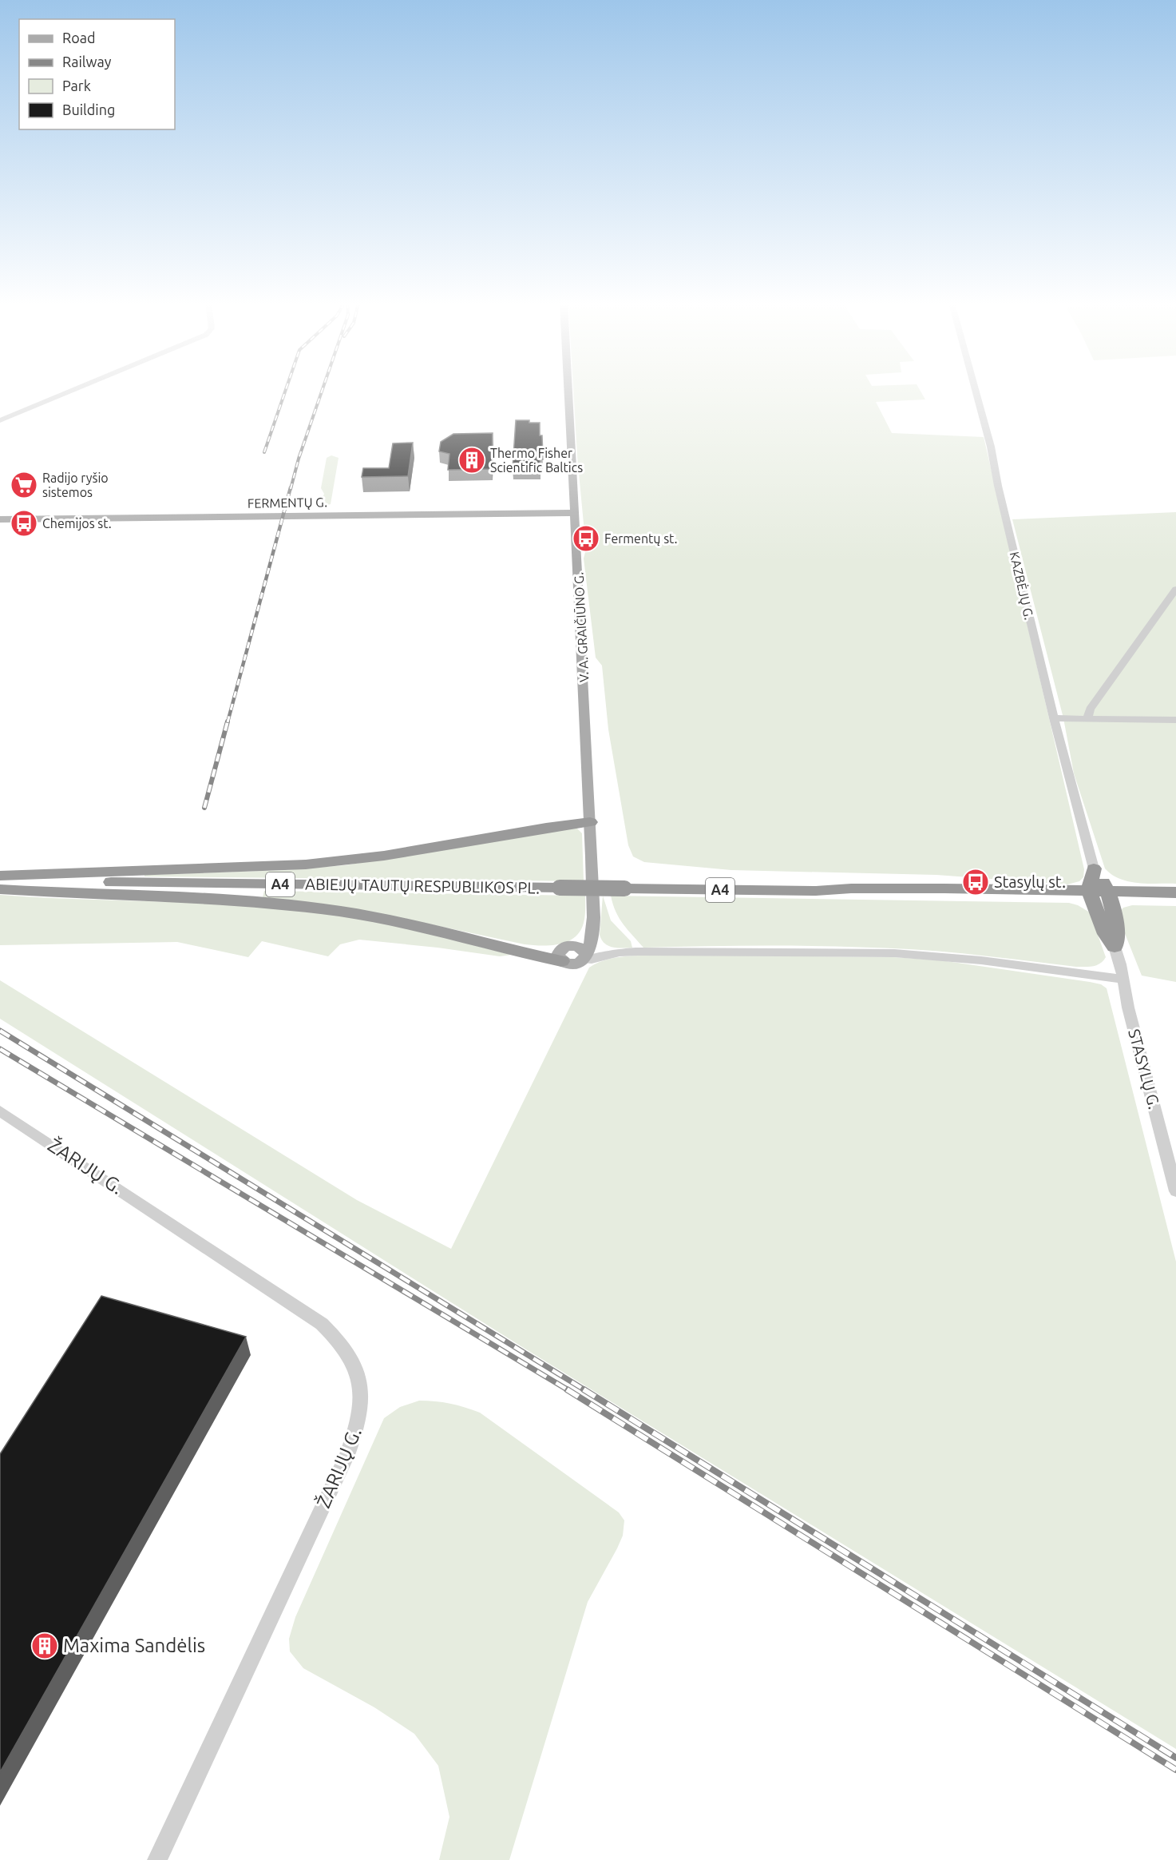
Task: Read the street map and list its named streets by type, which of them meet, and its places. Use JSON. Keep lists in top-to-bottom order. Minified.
{"streets":{"highway":["A4","ABIEJŲ TAUTŲ RESPUBLIKOS PL."],"main road":["FERMENTŲ G.","V. A. GRAIČIŪNO G."],"street":["KAZBĖJŲ G.","STASYLŲ G.","ŽARIJŲ G."]},"crossings":[["FERMENTŲ G.","V. A. GRAIČIŪNO G."]],"places":{"building":["Thermo Fisher Scientific Baltics","Maxima Sandėlis"],"supermarket":["Radijo ryšio sistemos"],"bus stop":["Chemijos st.","Fermentų st.","Stasylų st."]},"legend":["Road","Railway","Park","Building"]}
